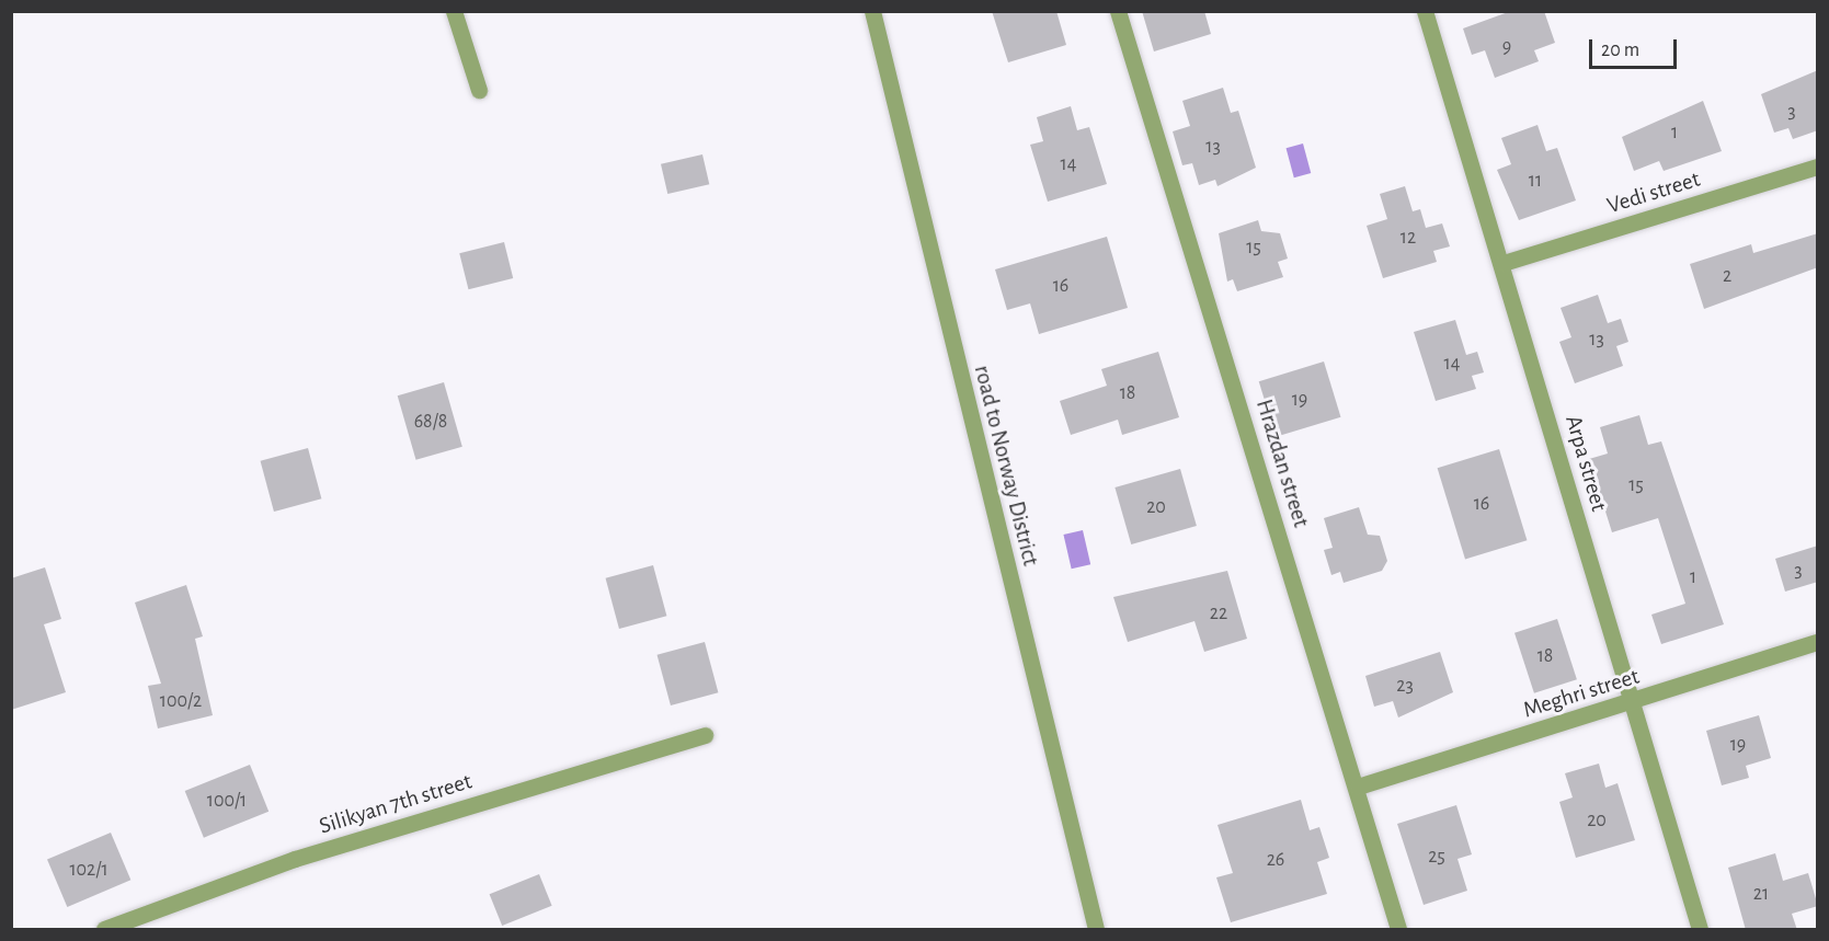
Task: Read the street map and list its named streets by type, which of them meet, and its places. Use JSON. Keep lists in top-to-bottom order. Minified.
{"streets":{"street":["Vedi street","Hrazdan street","Arpa street","road to Norway District","Meghri street","Silikyan 7th street"]},"crossings":[["Vedi street","Arpa street"],["Hrazdan street","Meghri street"],["Arpa street","Meghri street"]],"house_numbers":["9","3","1","13","14","11","12","15","2","16","13","14","18","19","68/8","15","16","20","3","1","22","18","23","100/2","19","100/1","20","25","26","102/1","21"],"scale_bar":"20 m"}
